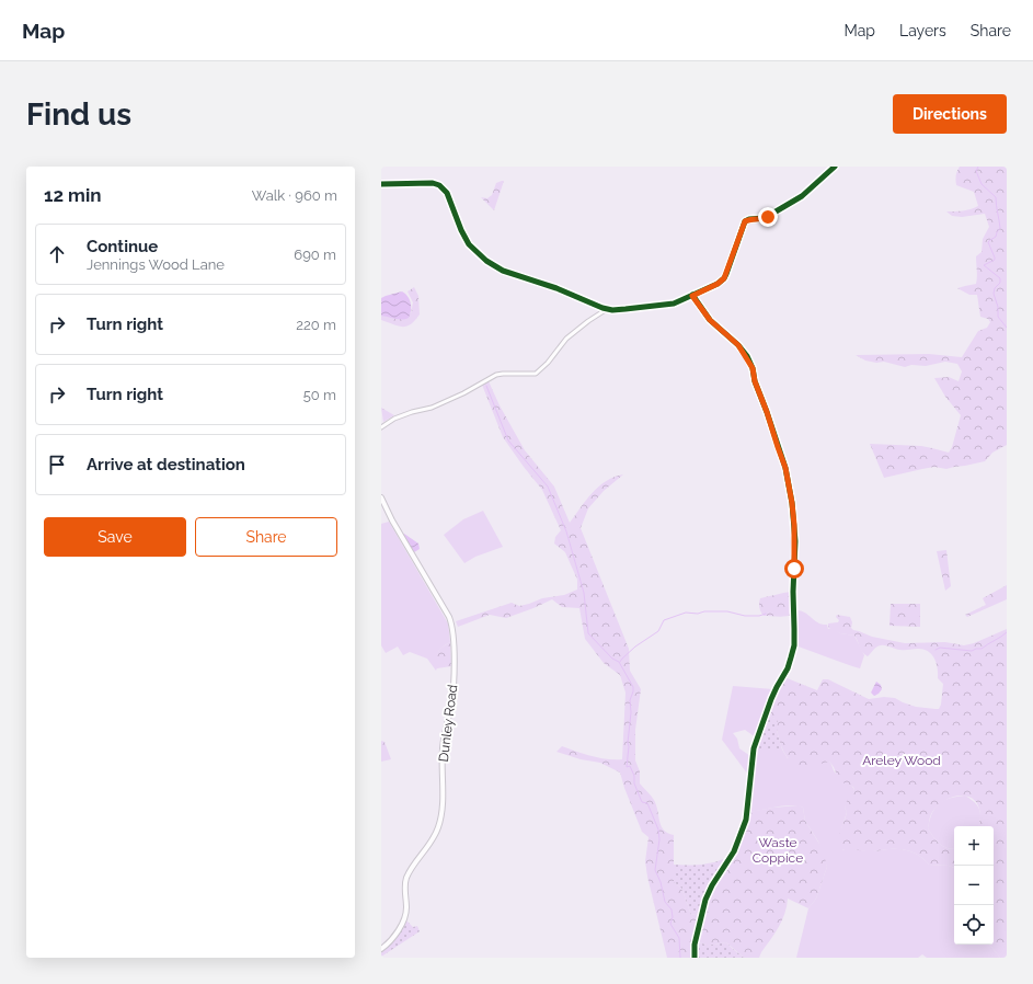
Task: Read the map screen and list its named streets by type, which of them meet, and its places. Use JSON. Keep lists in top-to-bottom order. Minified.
{"streets":{"street":["Dunley Road"]},"parks":["Areley Wood","Waste Coppice"],"page":{"header":"Map","nav":["Map","Layers","Share"],"buttons":["Directions",["Save","Share"]],"title":"Find us","heading":["12 min","Walk · 960 m"],"list":[["Continue","Jennings Wood Lane","690 m"],["Turn right","220 m"],["Turn right","50 m"],"Arrive at destination"],"map_buttons":["+","−"]}}
